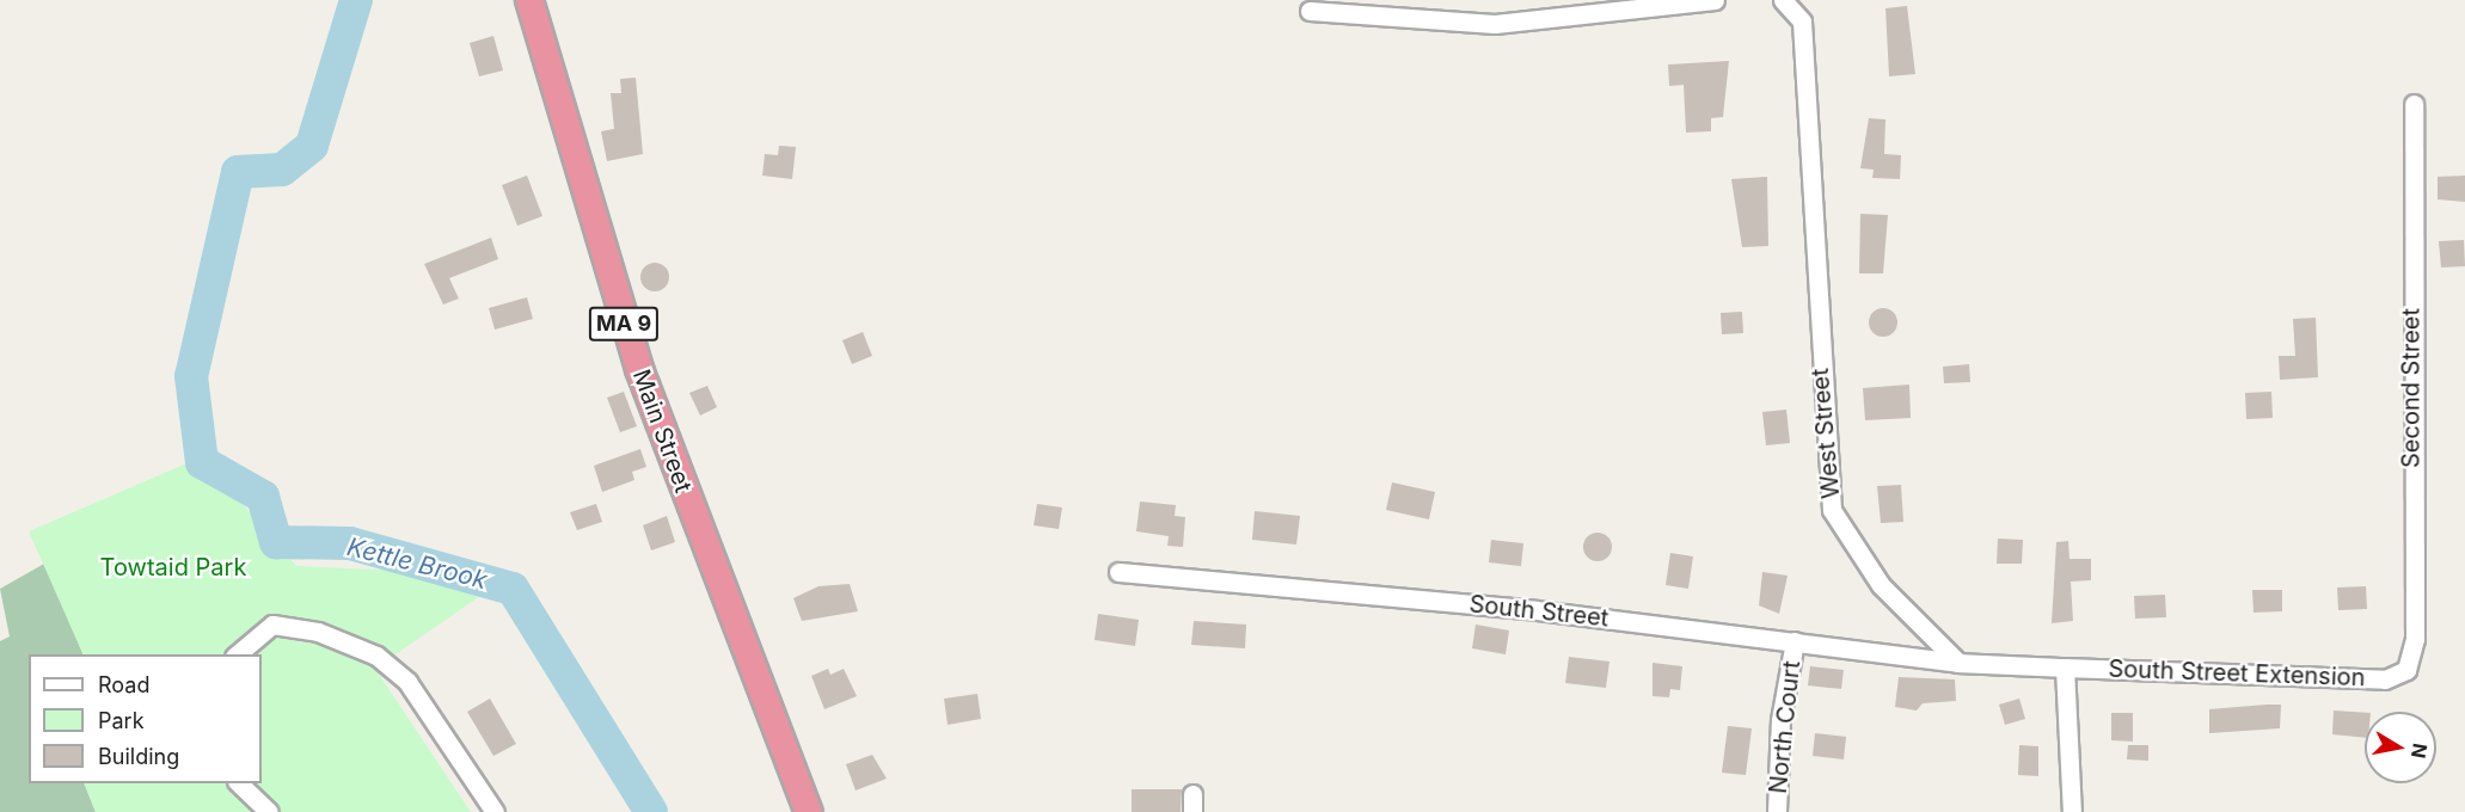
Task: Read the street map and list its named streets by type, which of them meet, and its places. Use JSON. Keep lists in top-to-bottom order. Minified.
{"streets":{"highway":["MA 9","Main Street"],"street":["Second Street","West Street","South Street","South Street Extension","North Court"]},"crossings":[["Second Street","South Street Extension"],["West Street","South Street"],["South Street","North Court"]],"water":["Kettle Brook"],"parks":["Towtaid Park"],"legend":["Road","Park","Building"],"north":"right"}
